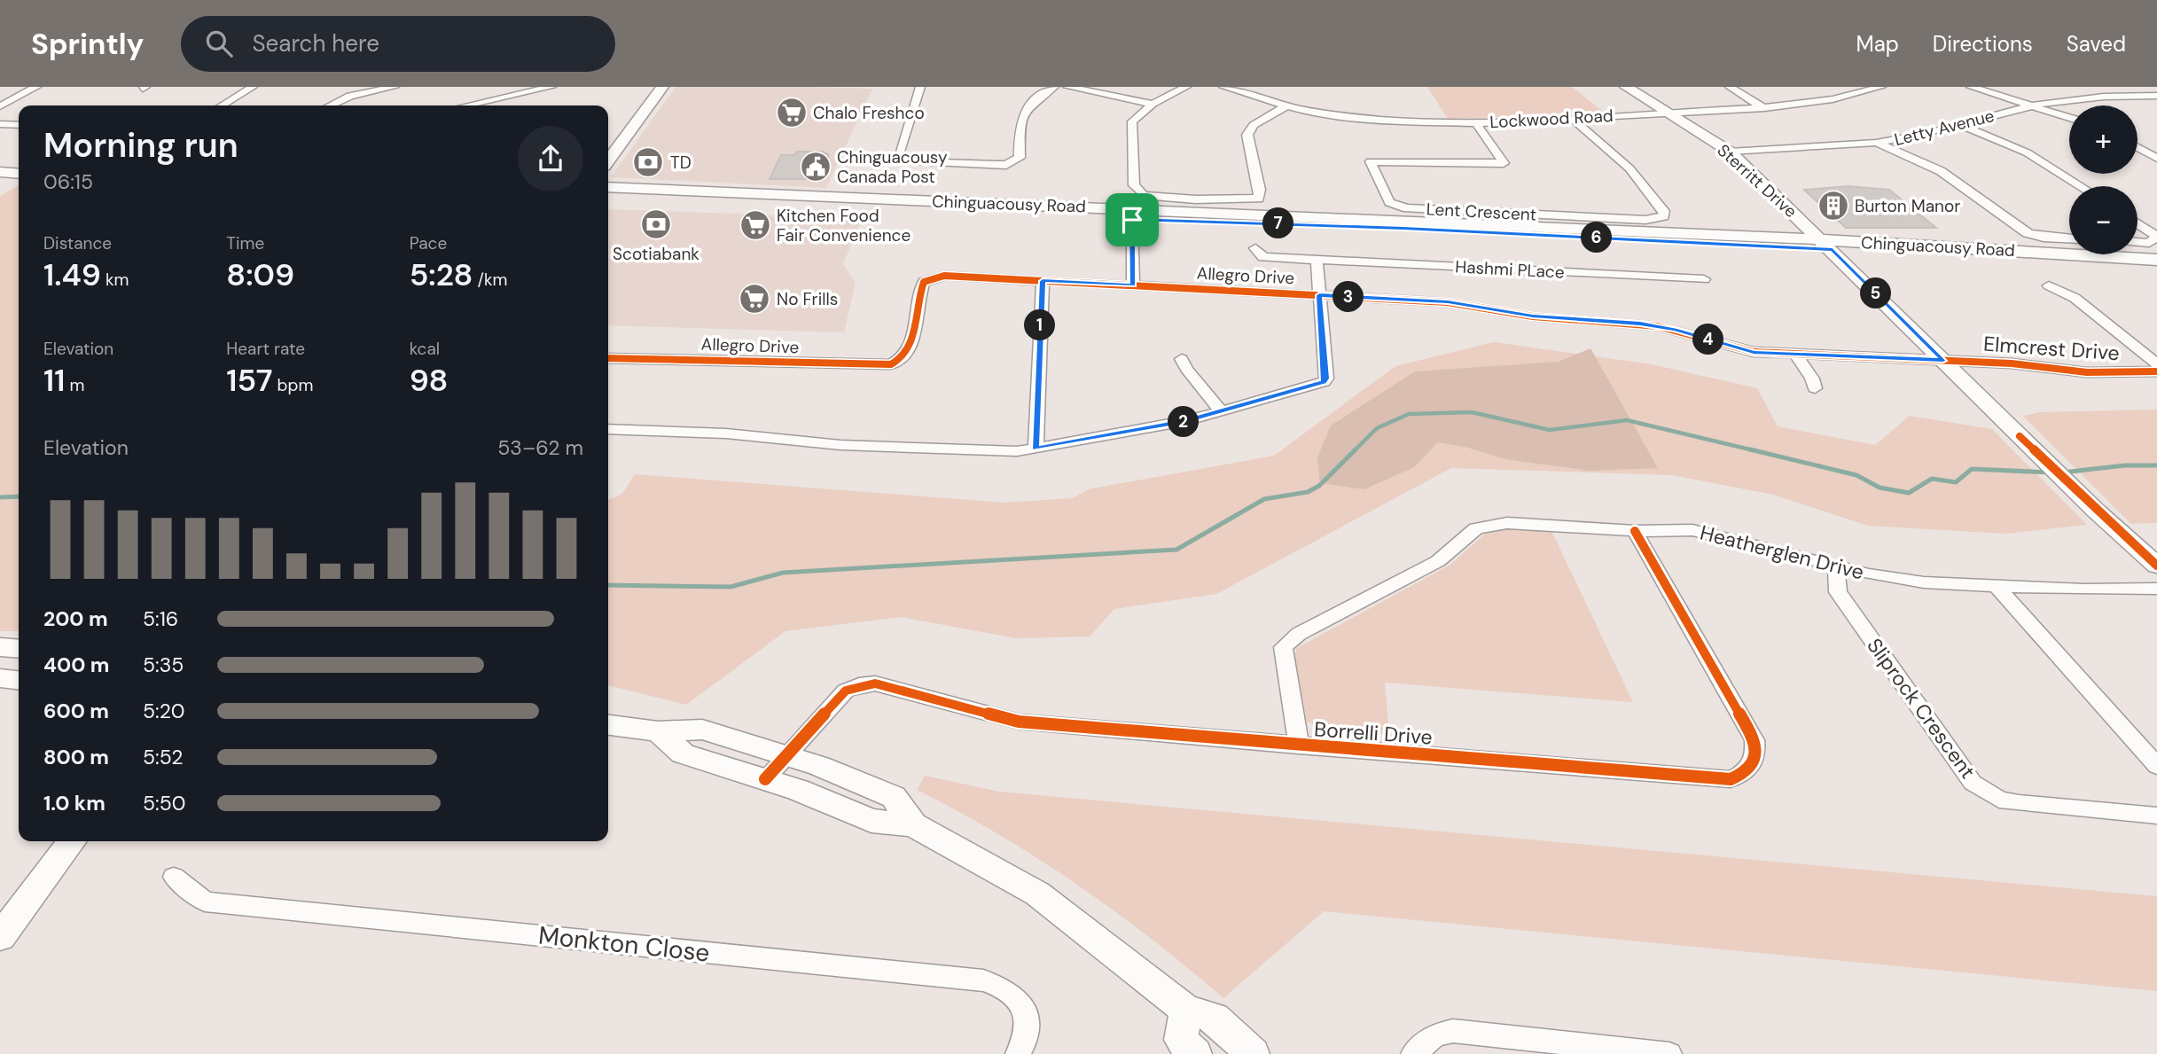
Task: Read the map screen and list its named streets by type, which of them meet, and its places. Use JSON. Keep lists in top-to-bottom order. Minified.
{"streets":{"main road":["Sterritt Drive","Chinguacousy Road"],"street":["Lockwood Road","Letty Avenue","Lent Crescent","Hashmi PLace","Allegro Drive","Elmcrest Drive","Heatherglen Drive","Sliprock Crescent","Borrelli Drive","Monkton Close"]},"crossings":[["Lockwood Road","Sterritt Drive"],["Lockwood Road","Lent Crescent"],["Letty Avenue","Sterritt Drive"],["Sterritt Drive","Chinguacousy Road"],["Sterritt Drive","Allegro Drive"],["Sterritt Drive","Elmcrest Drive"],["Allegro Drive","Elmcrest Drive"],["Heatherglen Drive","Sliprock Crescent"],["Heatherglen Drive","Borrelli Drive"]],"places":{"supermarket":["Chalo Freshco","Kitchen Food Fair Convenience","No Frills"],"bank":["TD","Scotiabank"],"public building":["Chinguacousy Canada Post"],"building":["Burton Manor"]},"page":{"header":"Sprintly","search":"Search here","nav":["Map","Directions","Saved"],"map_buttons":["+","−"],"heading":["Morning run","06:15"],"pins":["7","6","5","3","1","4","2"],"stats":[["Distance","1.49 km"],["Time","8:09"],["Pace","5:28 /km"],["Elevation","11 m"],["Heart rate","157 bpm"],["kcal","98"]],"chart":["Elevation","53–62 m"],"list":[{"name":"200 m","note":"5:16"},{"name":"400 m","note":"5:35"},{"name":"600 m","note":"5:20"},{"name":"800 m","note":"5:52"},{"name":"1.0 km","note":"5:50"}]}}
